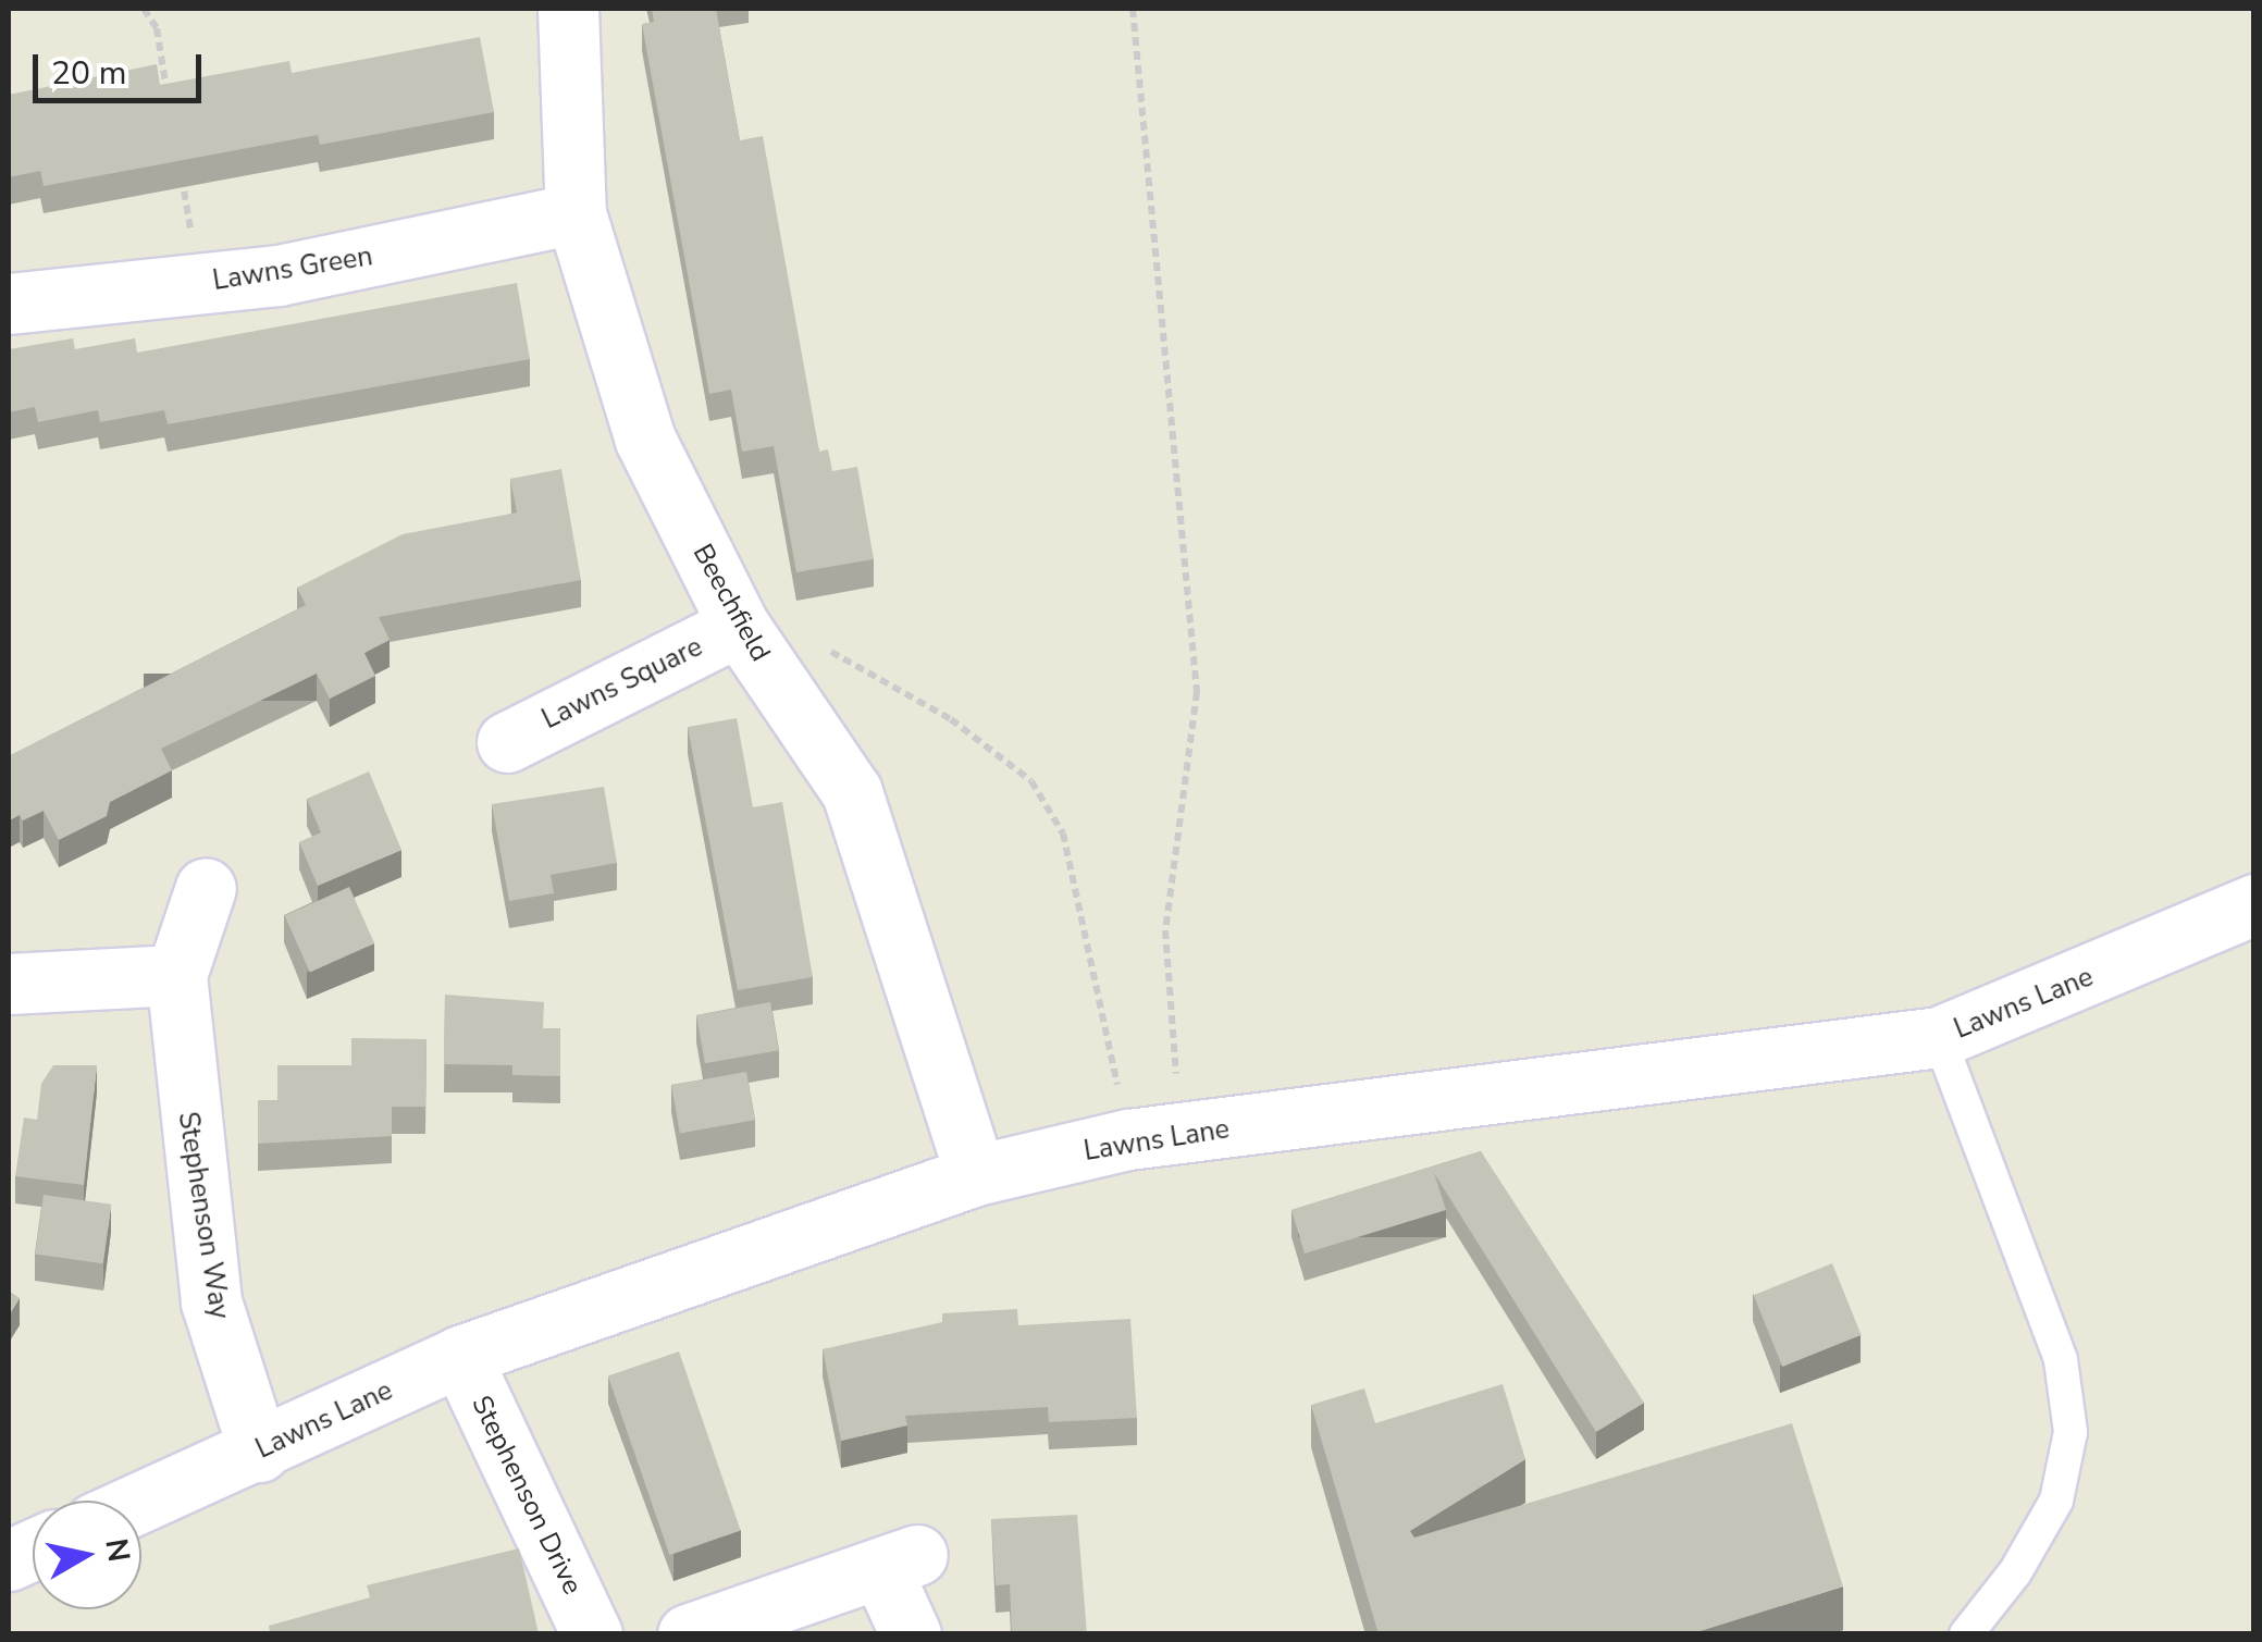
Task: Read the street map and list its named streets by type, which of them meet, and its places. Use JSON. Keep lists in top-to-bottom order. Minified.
{"streets":{"street":["Lawns Green","Beechfield","Lawns Square","Lawns Lane","Stephenson Way","Stephenson Drive"]},"crossings":[["Lawns Green","Beechfield"],["Beechfield","Lawns Square"],["Beechfield","Lawns Lane"],["Lawns Lane","Stephenson Way"],["Lawns Lane","Stephenson Drive"]],"scale_bar":"20 m","north":"right"}
